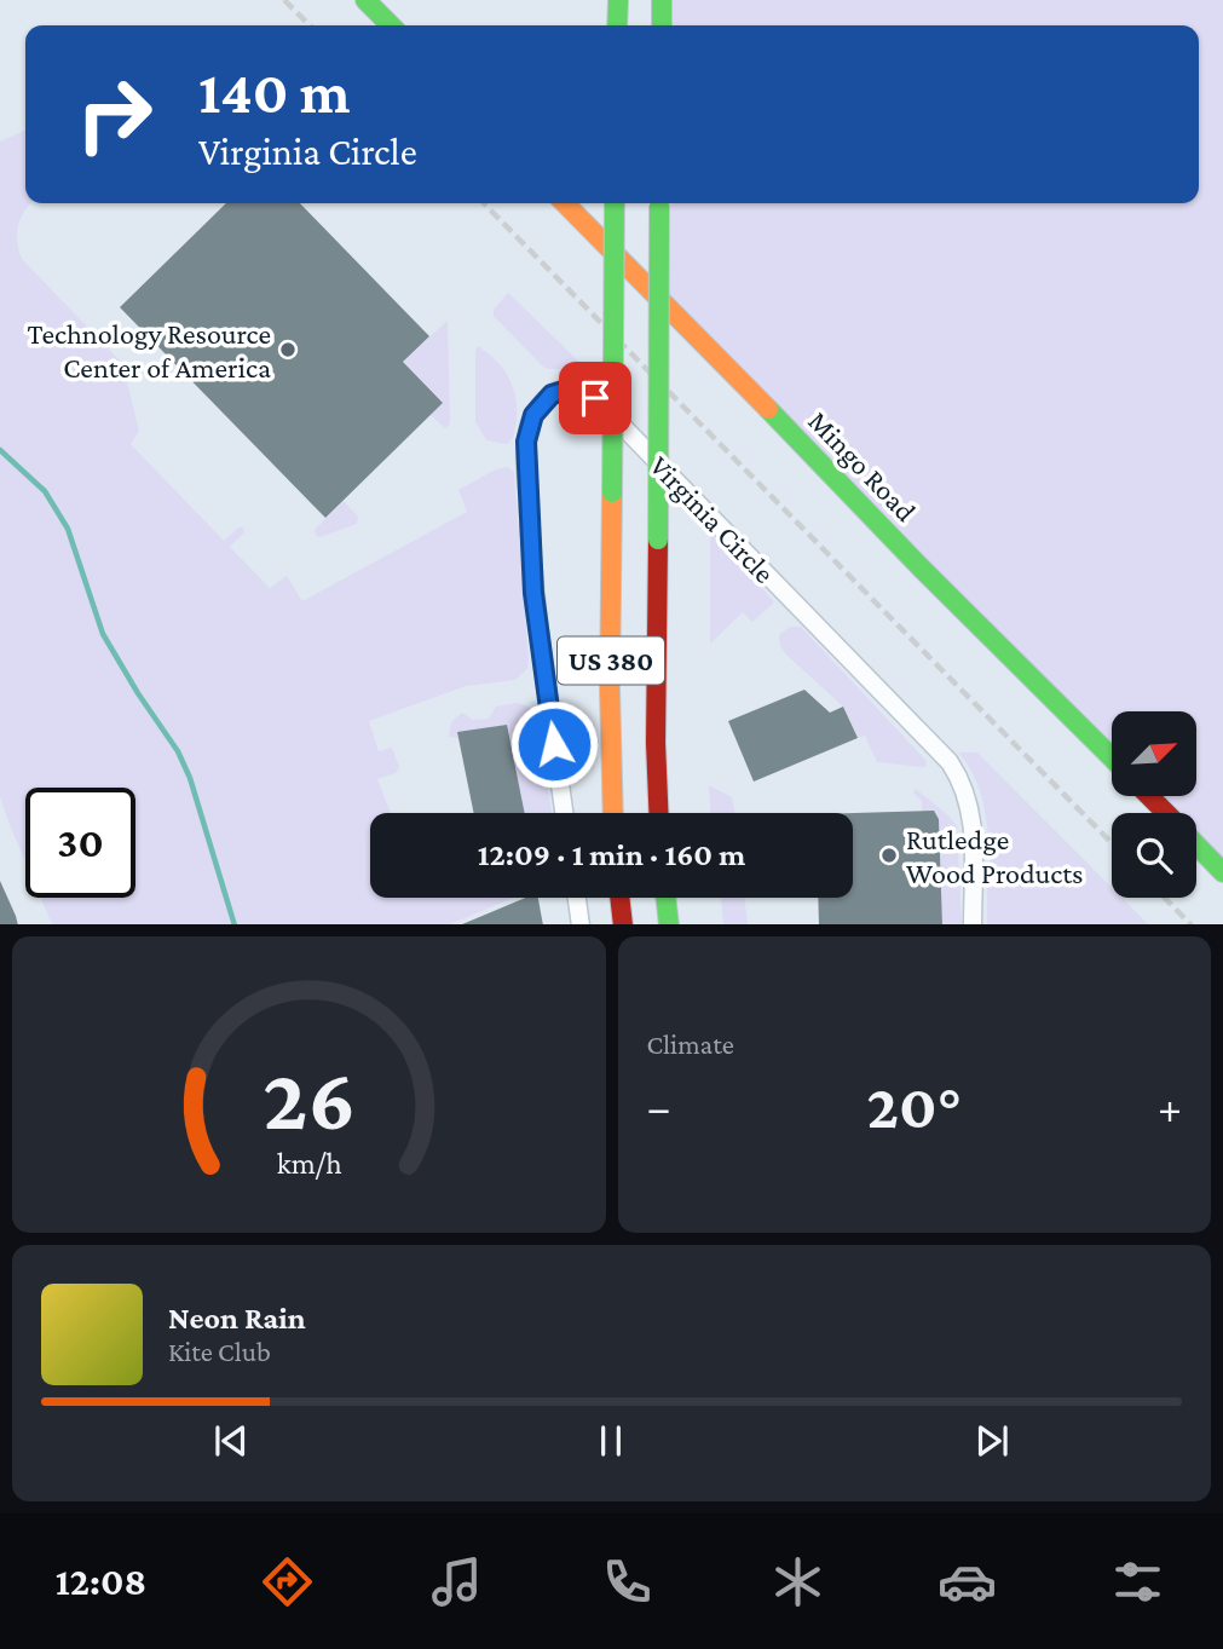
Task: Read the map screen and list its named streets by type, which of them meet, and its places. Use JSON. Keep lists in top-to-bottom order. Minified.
{"streets":{"main road":["Mingo Road","US 380"],"street":["Virginia Circle"]},"places":["Technology Resource Center of America","Rutledge Wood Products"],"north":"top right","page":{"turn":["140 m","Virginia Circle"],"limit":"30","trip":"12:09 · 1 min · 160 m","tile":"Climate","heat":["−","20°","+"],"song":["Neon Rain","Kite Club"],"tabs":"12:08","gauge":["26","km/h"]}}
